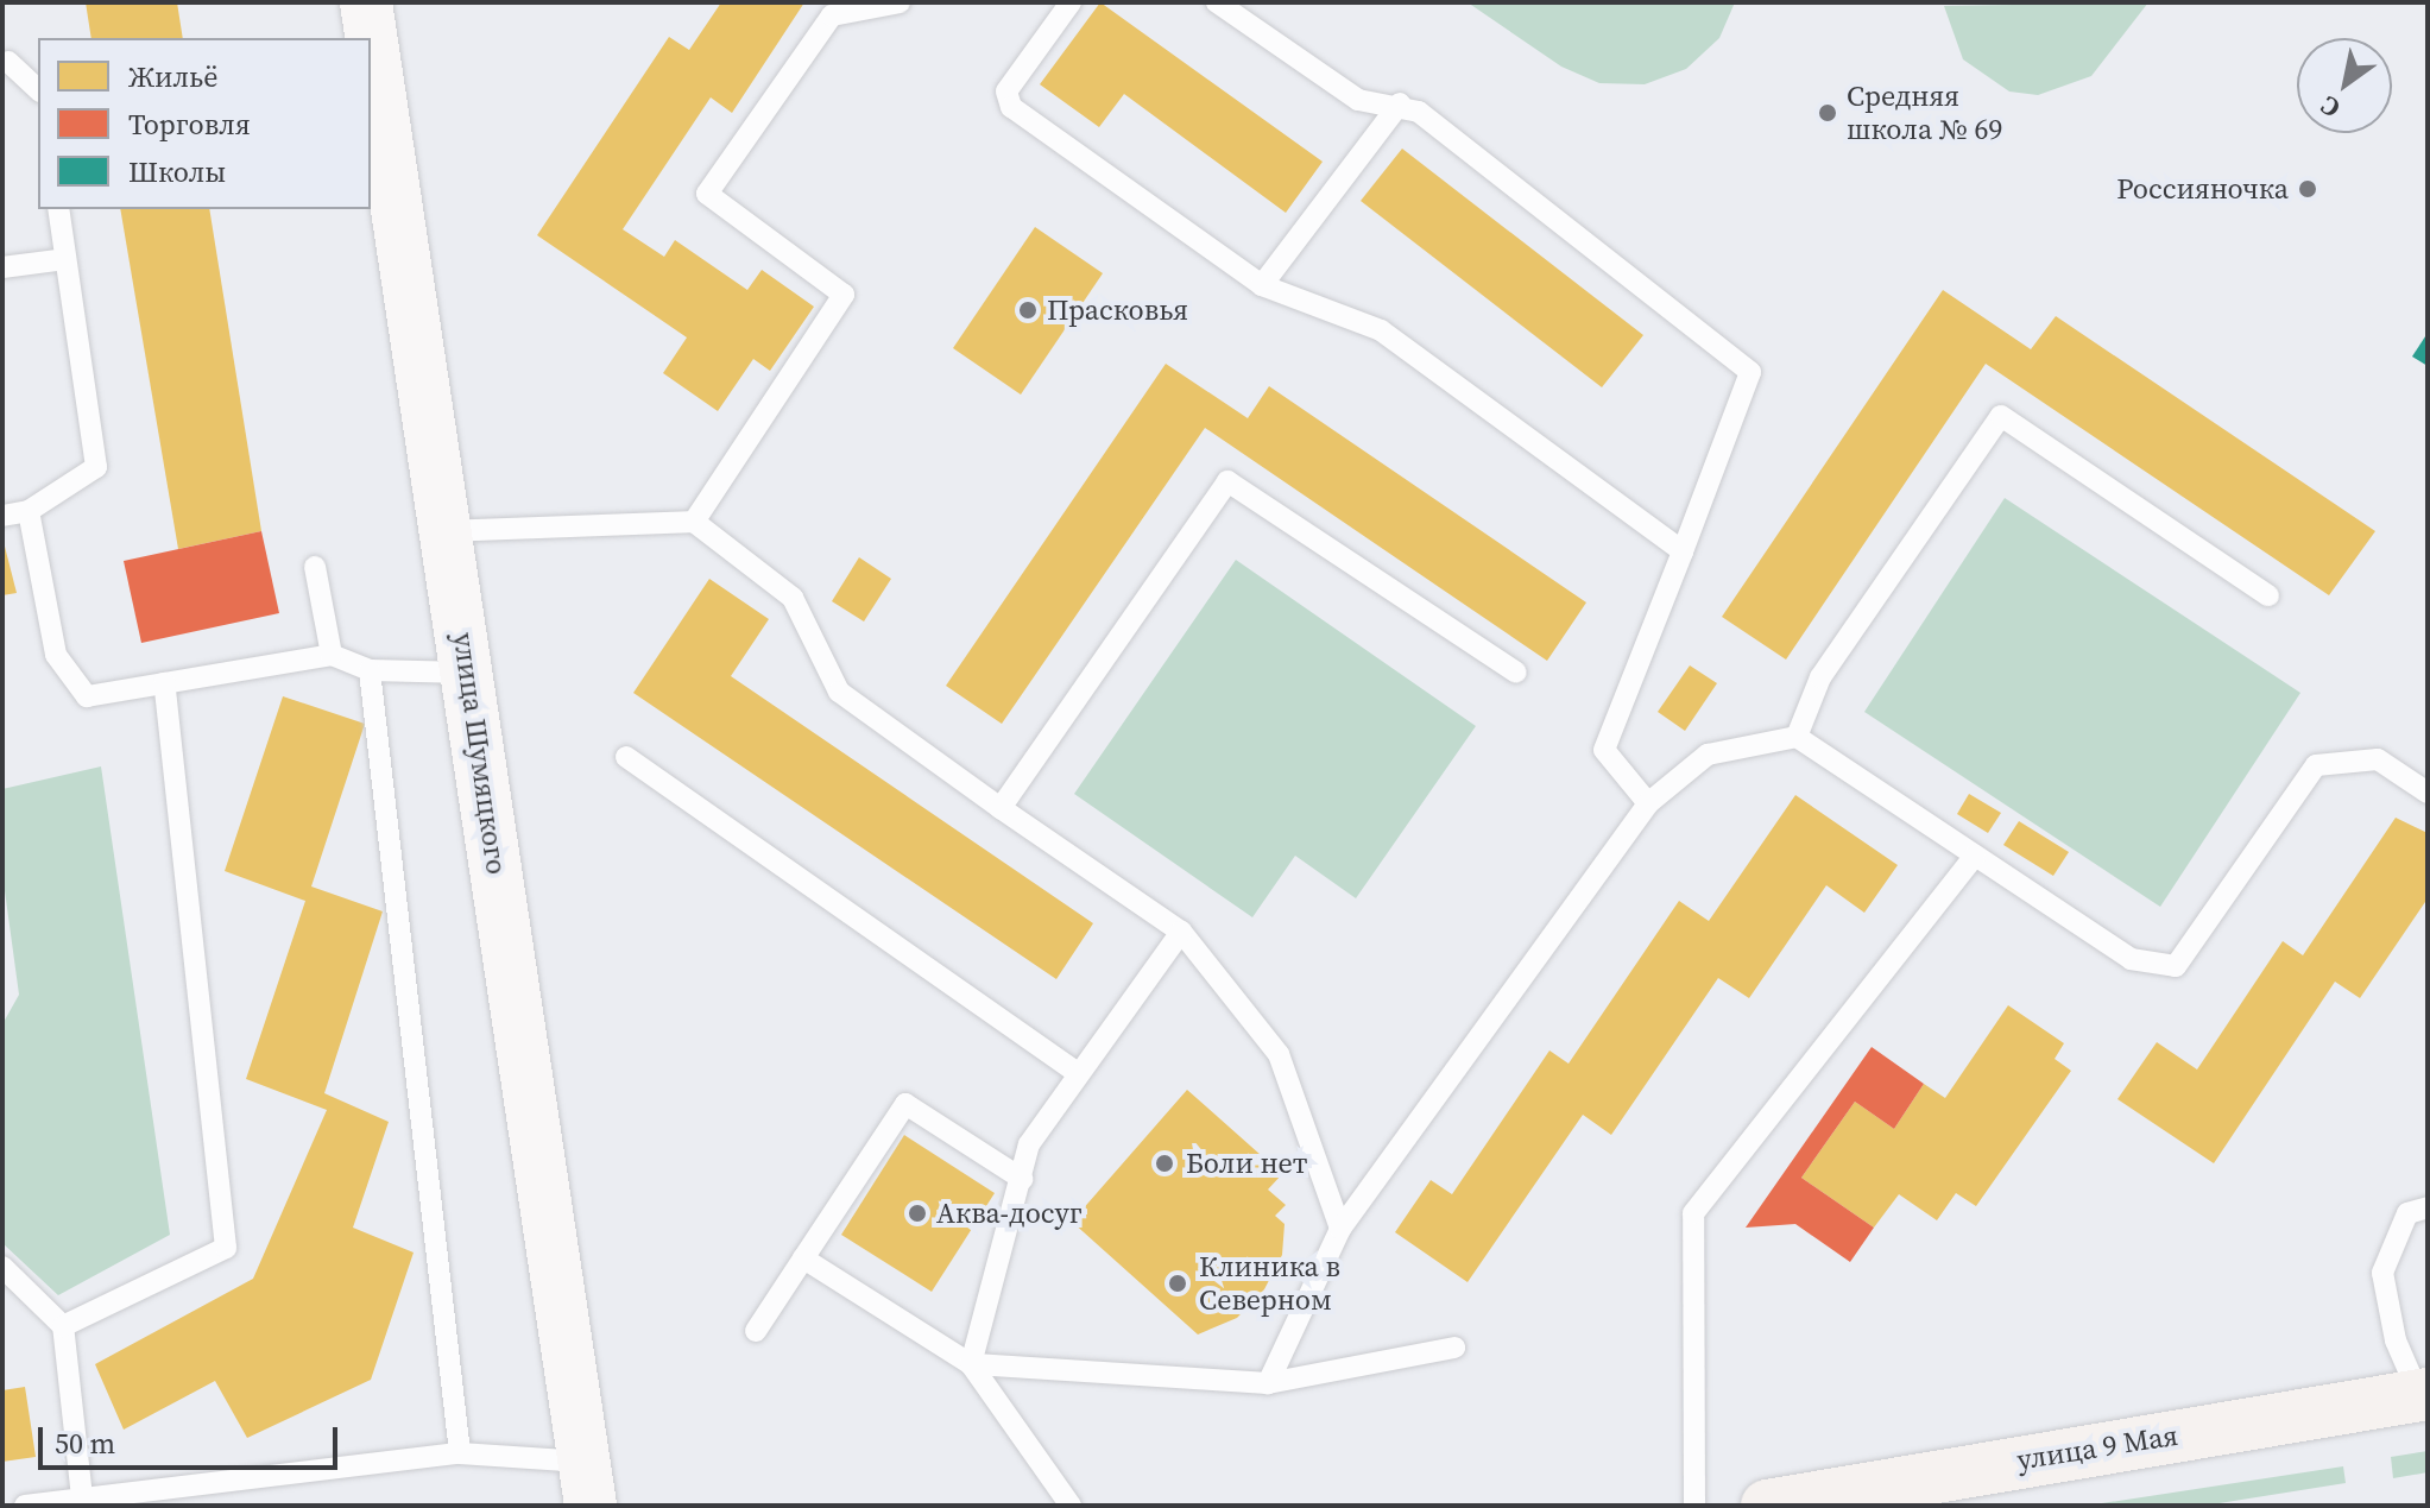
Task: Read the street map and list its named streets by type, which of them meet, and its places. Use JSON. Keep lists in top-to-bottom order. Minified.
{"streets":{"main road":["улица 9 Мая"],"street":["улица Шумяцкого"]},"places":["Средняя школа № 69","Россияночка","Прасковья","Боли нет","Аква-досуг","Клиника в Северном"],"legend":["Жильё","Торговля","Школы"],"scale_bar":"50 m","north":"bottom left"}
